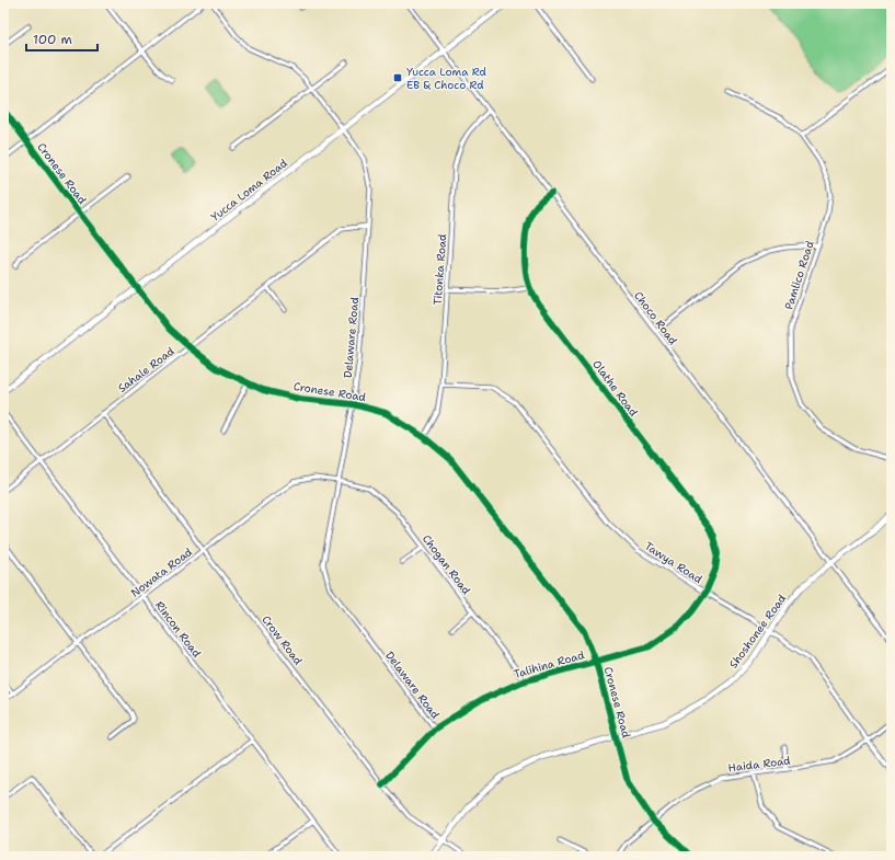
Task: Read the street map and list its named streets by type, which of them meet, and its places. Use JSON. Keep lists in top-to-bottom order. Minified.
{"streets":{"main road":["Yucca Loma Road","Shoshonee Road"],"street":["Cronese Road","Titonka Road","Pamlico Road","Choco Road","Delaware Road","Sahale Road","Olathe Road","Tawya Road","Chogan Road","Nowata Road","Rincon Road","Crow Road","Talihina Road","Haida Road"]},"crossings":[["Cronese Road","Yucca Loma Road"],["Cronese Road","Titonka Road"],["Cronese Road","Delaware Road"],["Cronese Road","Sahale Road"],["Cronese Road","Shoshonee Road"],["Cronese Road","Talihina Road"],["Cronese Road","Haida Road"],["Yucca Loma Road","Choco Road"],["Yucca Loma Road","Delaware Road"],["Titonka Road","Choco Road"],["Titonka Road","Tawya Road"],["Choco Road","Olathe Road"],["Choco Road","Shoshonee Road"],["Delaware Road","Sahale Road"],["Delaware Road","Chogan Road"],["Delaware Road","Nowata Road"],["Delaware Road","Talihina Road"],["Sahale Road","Rincon Road"],["Sahale Road","Crow Road"],["Olathe Road","Tawya Road"],["Olathe Road","Talihina Road"],["Tawya Road","Shoshonee Road"],["Tawya Road","Talihina Road"],["Tawya Road","Haida Road"],["Chogan Road","Nowata Road"],["Chogan Road","Talihina Road"],["Nowata Road","Rincon Road"],["Nowata Road","Crow Road"],["Shoshonee Road","Crow Road"],["Crow Road","Talihina Road"]],"places":{"transit":["Yucca Loma Rd EB & Choco Rd"]},"scale_bar":"100 m"}
